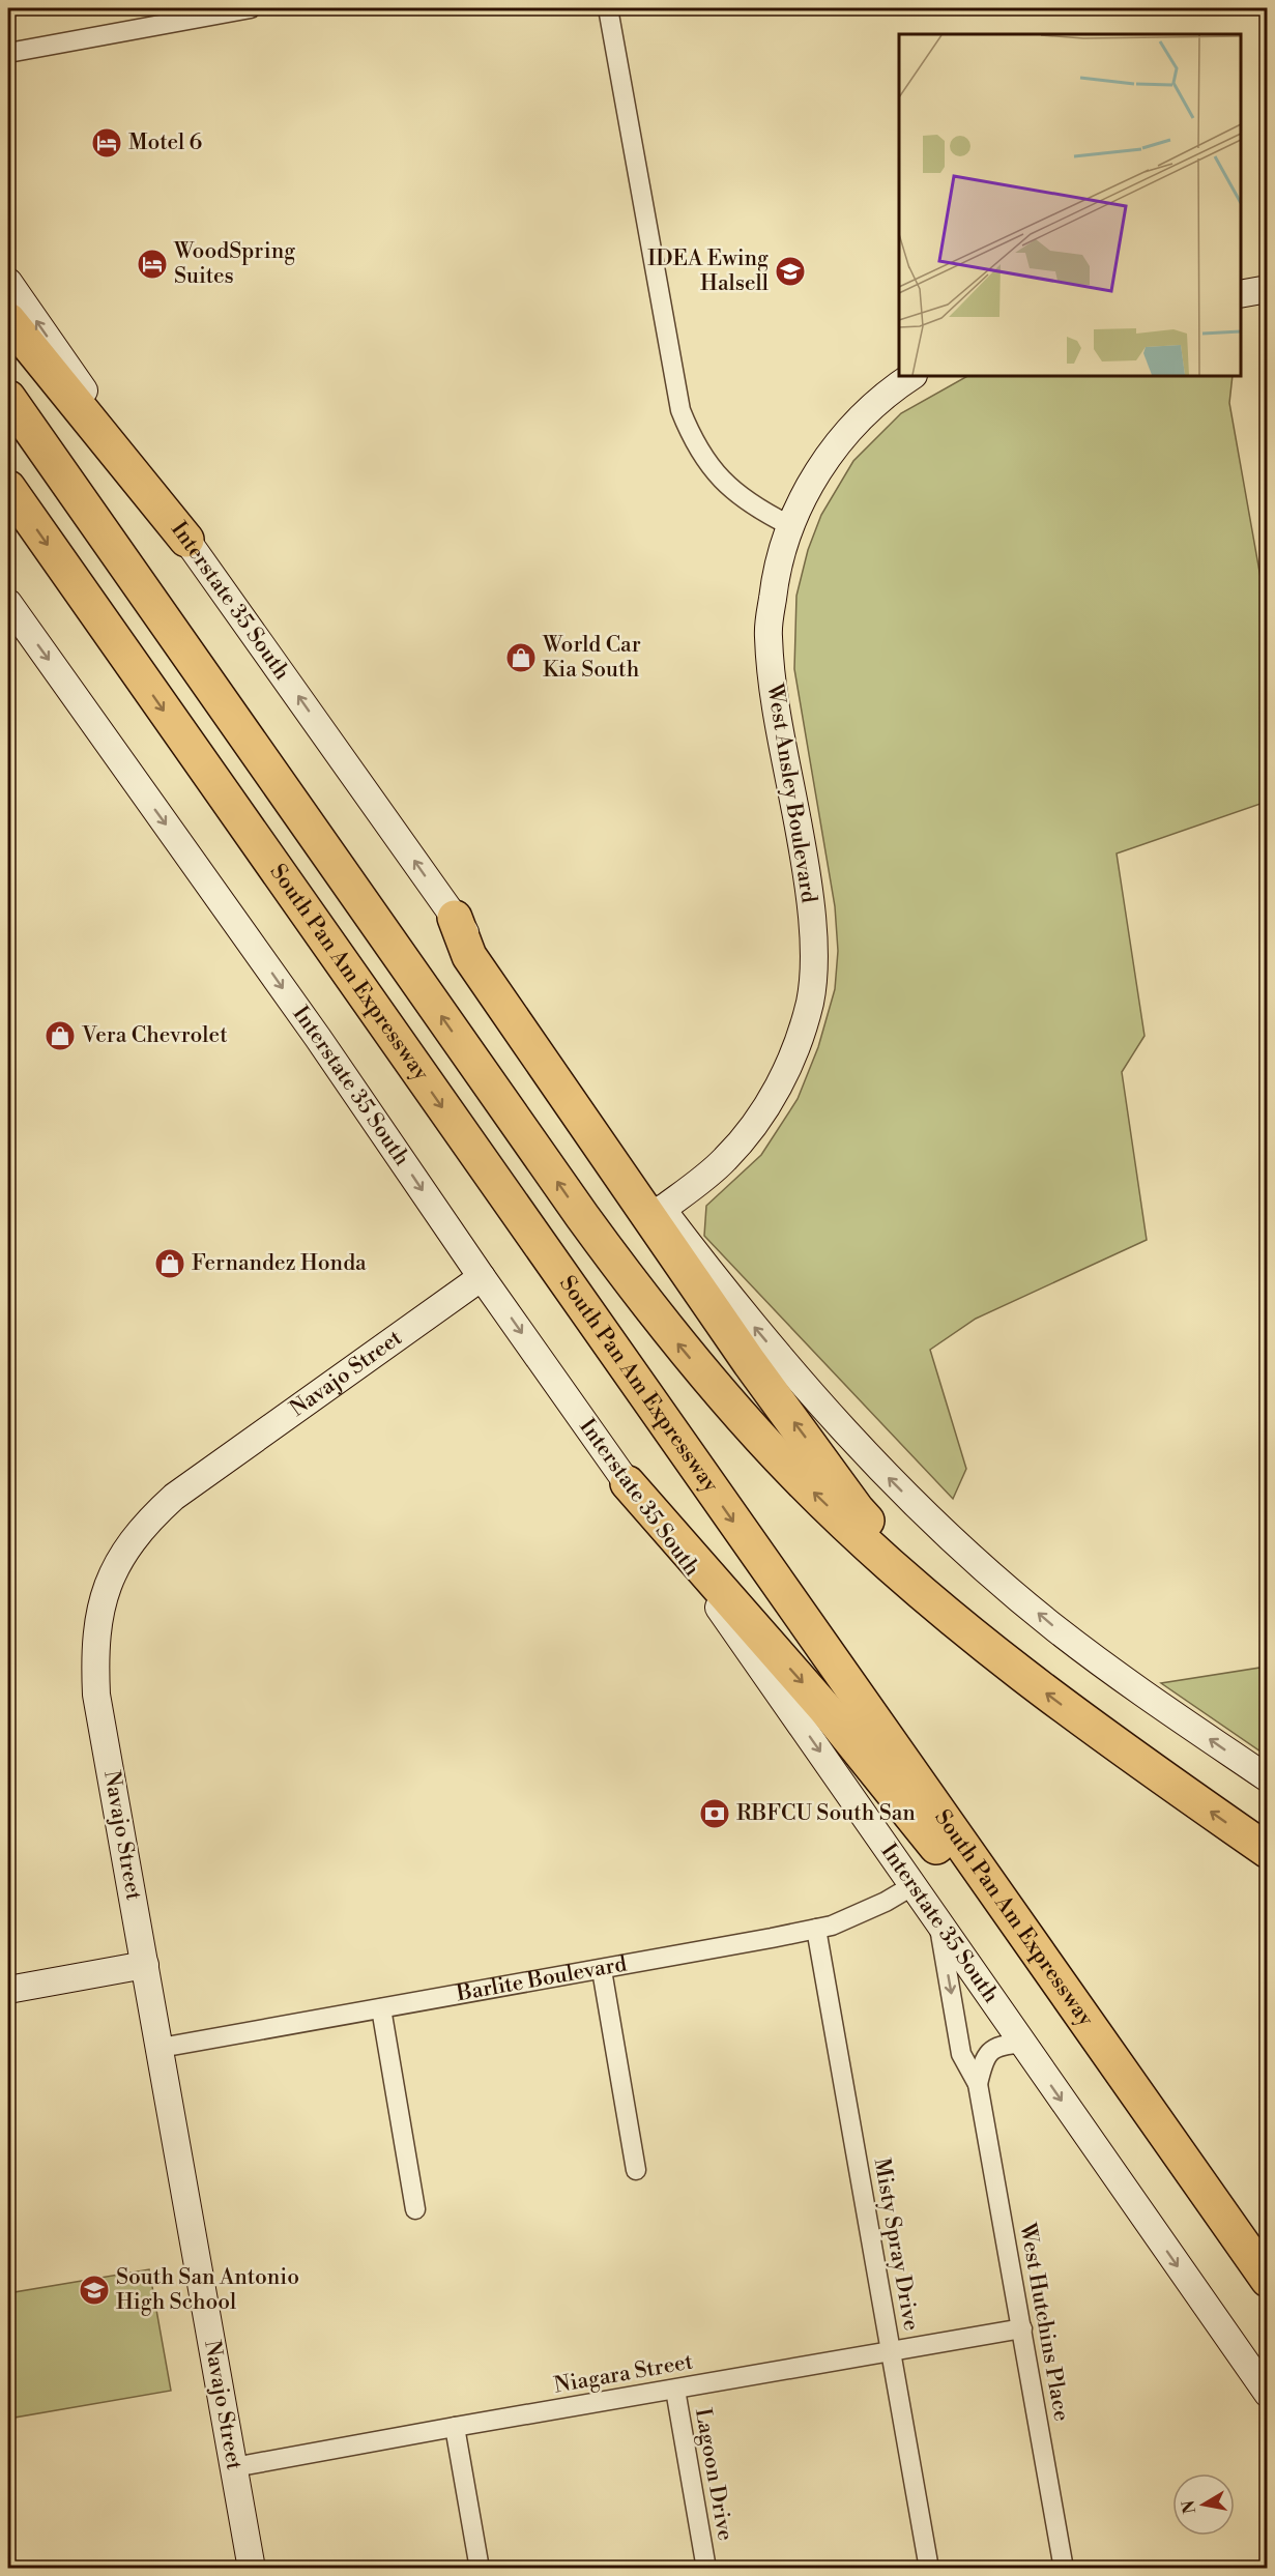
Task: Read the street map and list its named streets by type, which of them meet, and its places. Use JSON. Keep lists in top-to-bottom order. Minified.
{"streets":{"highway":["South Pan Am Expressway"],"main road":["Interstate 35 South","West Ansley Boulevard","Navajo Street"],"street":["Barlite Boulevard","Misty Spray Drive","West Hutchins Place","Niagara Street","Lagoon Drive"]},"crossings":[["Interstate 35 South","West Ansley Boulevard"],["Interstate 35 South","Navajo Street"],["Interstate 35 South","Barlite Boulevard"],["Interstate 35 South","West Hutchins Place"],["Navajo Street","Barlite Boulevard"],["Navajo Street","Niagara Street"],["Barlite Boulevard","Misty Spray Drive"],["Misty Spray Drive","Niagara Street"],["West Hutchins Place","Niagara Street"],["Niagara Street","Lagoon Drive"]],"places":{"hotel":["Motel 6","WoodSpring Suites"],"school or university":["IDEA Ewing Halsell","South San Antonio High School"],"shop":["World Car Kia South","Vera Chevrolet","Fernandez Honda"],"bank":["RBFCU South San"]},"north":"left"}
